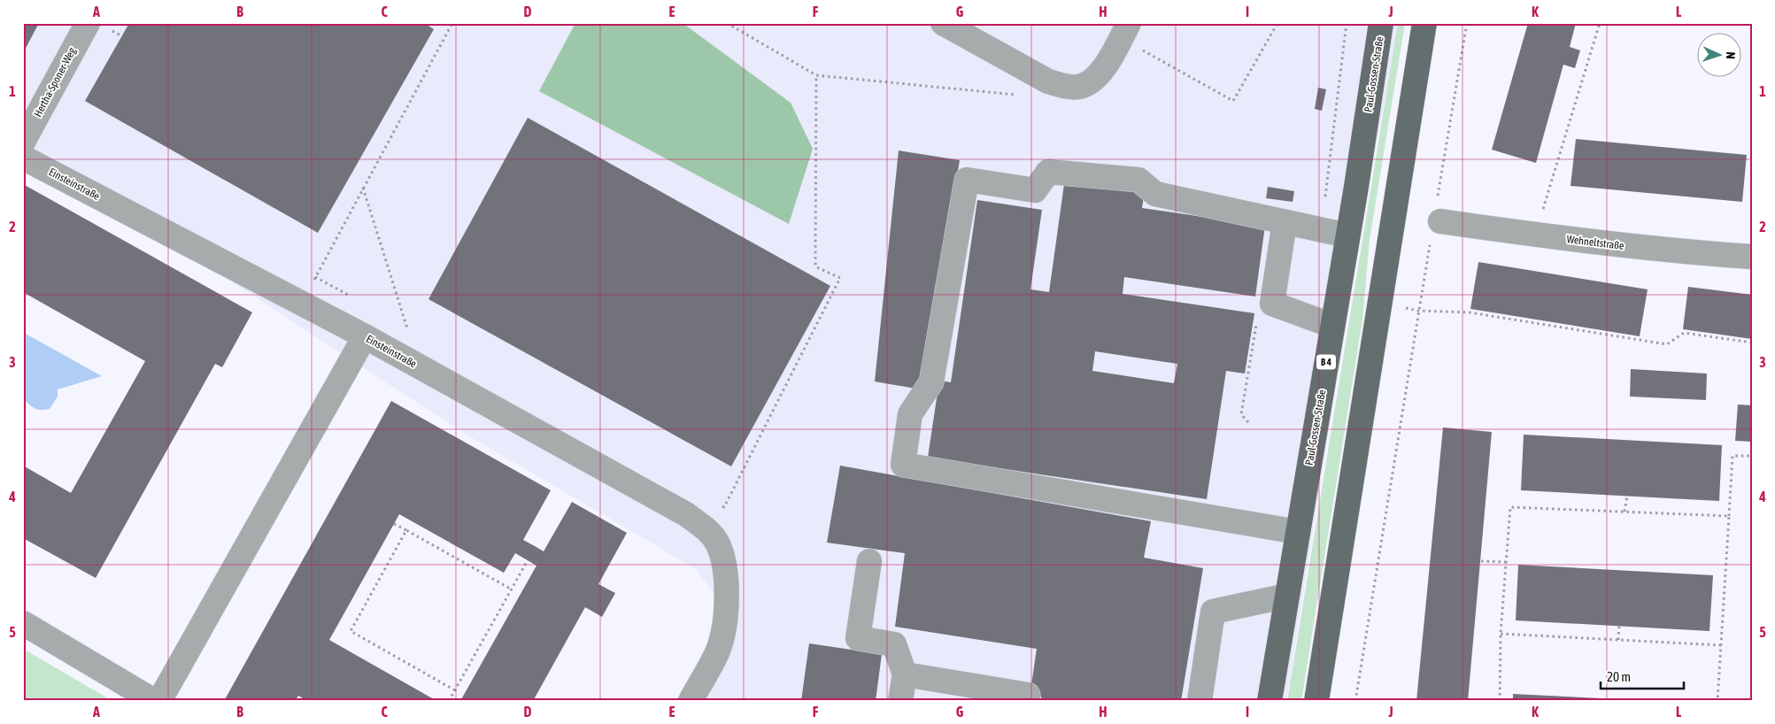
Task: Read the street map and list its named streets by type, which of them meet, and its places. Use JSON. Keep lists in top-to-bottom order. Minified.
{"streets":{"main road":["Paul-Gossen-Straße","B 4"],"street":["Hertha-Sponer-Weg","Einsteinstraße","Wehneltstraße"]},"scale_bar":"20 m","north":"right","grid":{"columns":["A","B","C","D","E","F","G","H","I","J","K","L"],"rows":["1","2","3","4","5"]}}
